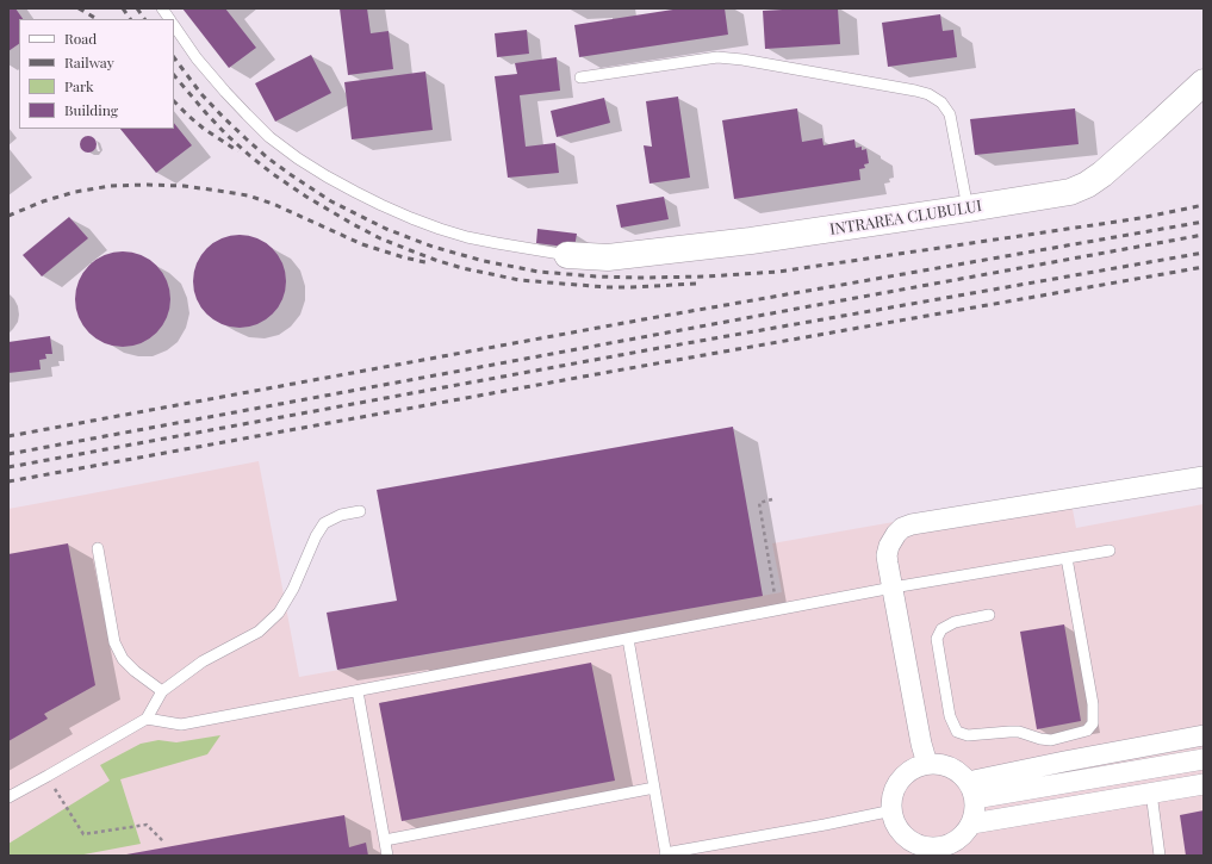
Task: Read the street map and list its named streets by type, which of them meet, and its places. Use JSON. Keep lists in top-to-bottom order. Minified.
{"streets":{"street":["INTRAREA CLUBULUI"]},"legend":["Road","Railway","Park","Building"]}
